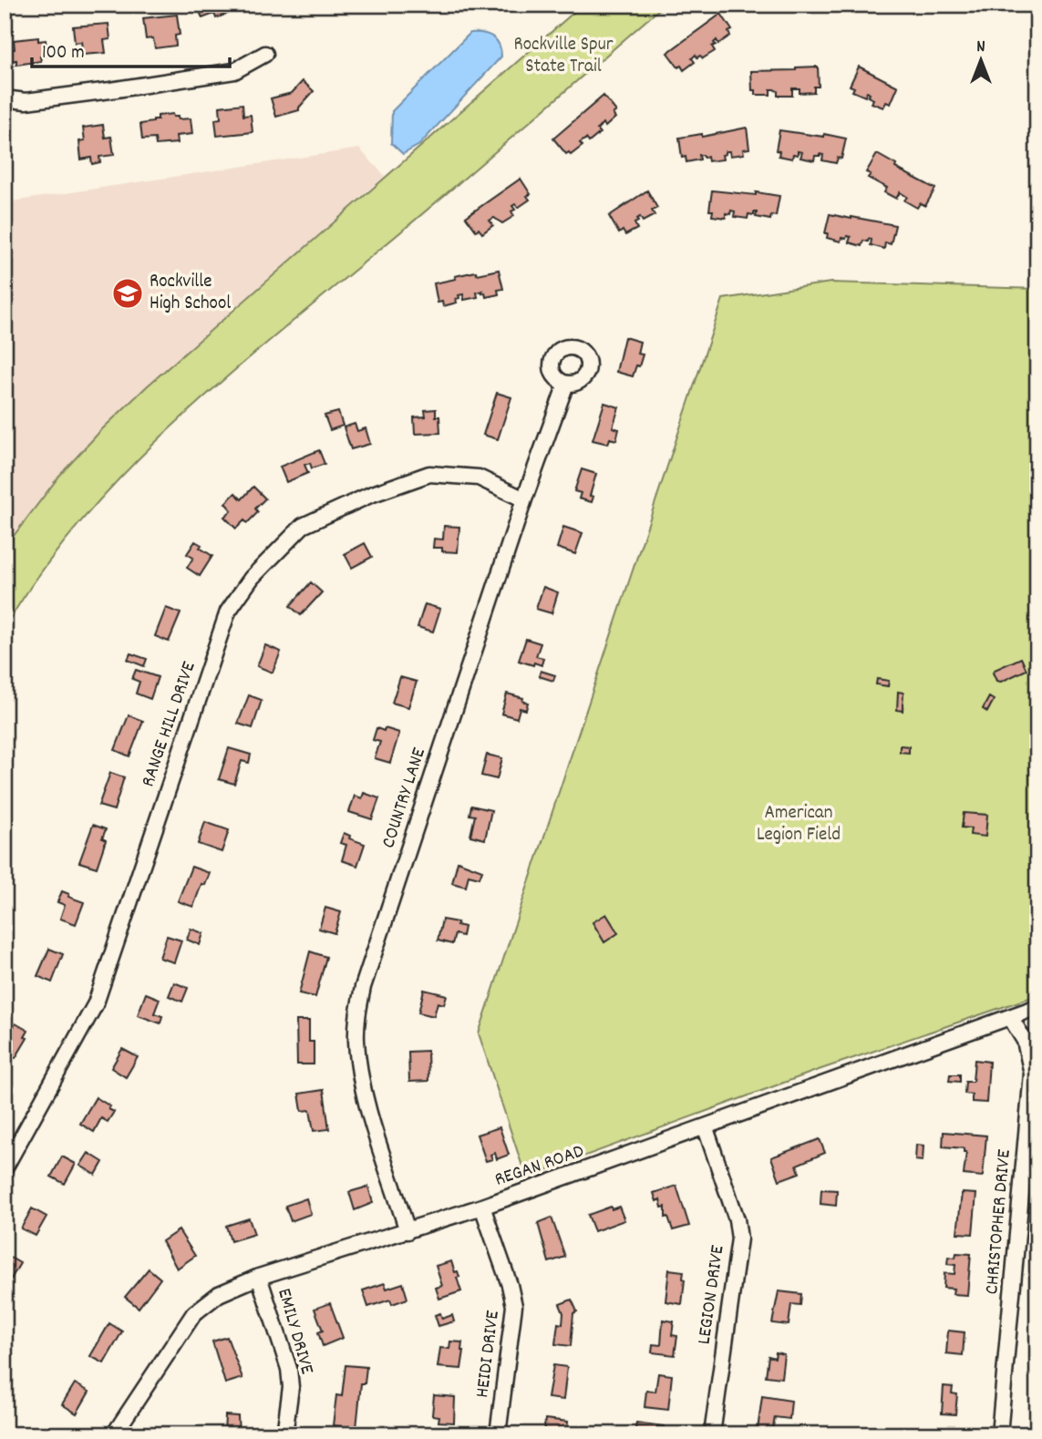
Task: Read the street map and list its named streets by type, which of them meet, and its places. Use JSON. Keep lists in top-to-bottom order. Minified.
{"streets":{"street":["RANGE HILL DRIVE","COUNTRY LANE","REGAN ROAD","CHRISTOPHER DRIVE","LEGION DRIVE","EMILY DRIVE","HEIDI DRIVE"]},"crossings":[["RANGE HILL DRIVE","COUNTRY LANE"],["COUNTRY LANE","REGAN ROAD"],["REGAN ROAD","CHRISTOPHER DRIVE"],["REGAN ROAD","LEGION DRIVE"],["REGAN ROAD","EMILY DRIVE"],["REGAN ROAD","HEIDI DRIVE"]],"parks":["Rockville Spur State Trail","American Legion Field"],"places":{"school or university":["Rockville High School"]},"scale_bar":"100 m","north":"top"}
